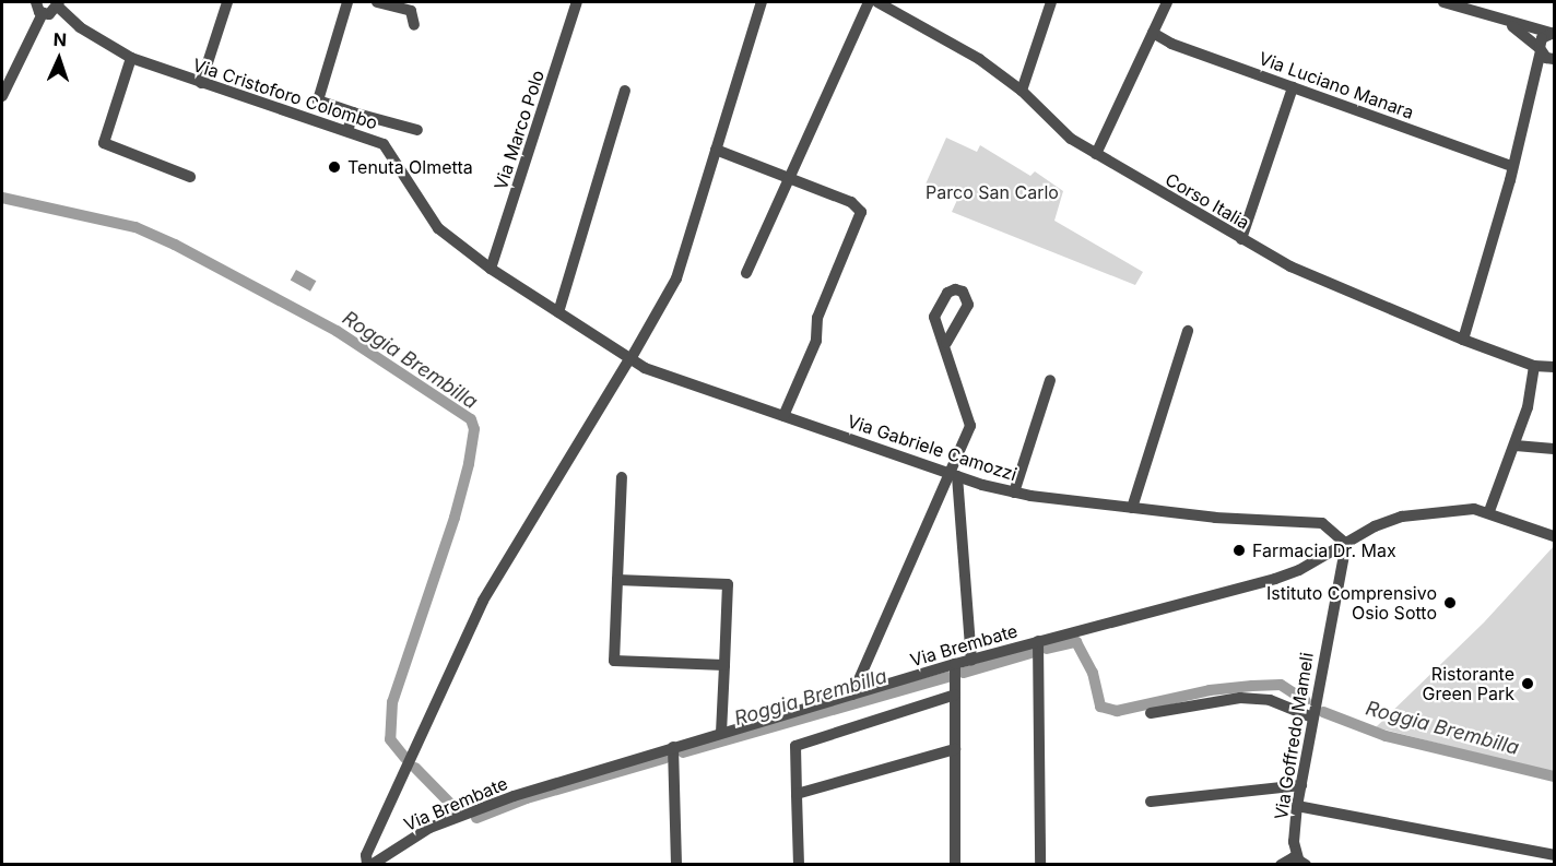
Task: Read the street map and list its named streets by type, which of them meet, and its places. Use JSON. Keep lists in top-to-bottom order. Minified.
{"streets":{"street":["Via Luciano Manara","Via Cristoforo Colombo","Via Marco Polo","Corso Italia","Via Gabriele Camozzi","Via Brembate","Via Goffredo Mameli"]},"crossings":[["Via Cristoforo Colombo","Via Marco Polo"],["Via Cristoforo Colombo","Via Gabriele Camozzi"],["Via Gabriele Camozzi","Via Brembate"],["Via Gabriele Camozzi","Via Goffredo Mameli"],["Via Brembate","Via Goffredo Mameli"]],"water":["Roggia Brembilla"],"parks":["Parco San Carlo"],"places":["Tenuta Olmetta","Farmacia Dr. Max","Istituto Comprensivo Osio Sotto","Ristorante Green Park"],"north":"top"}
